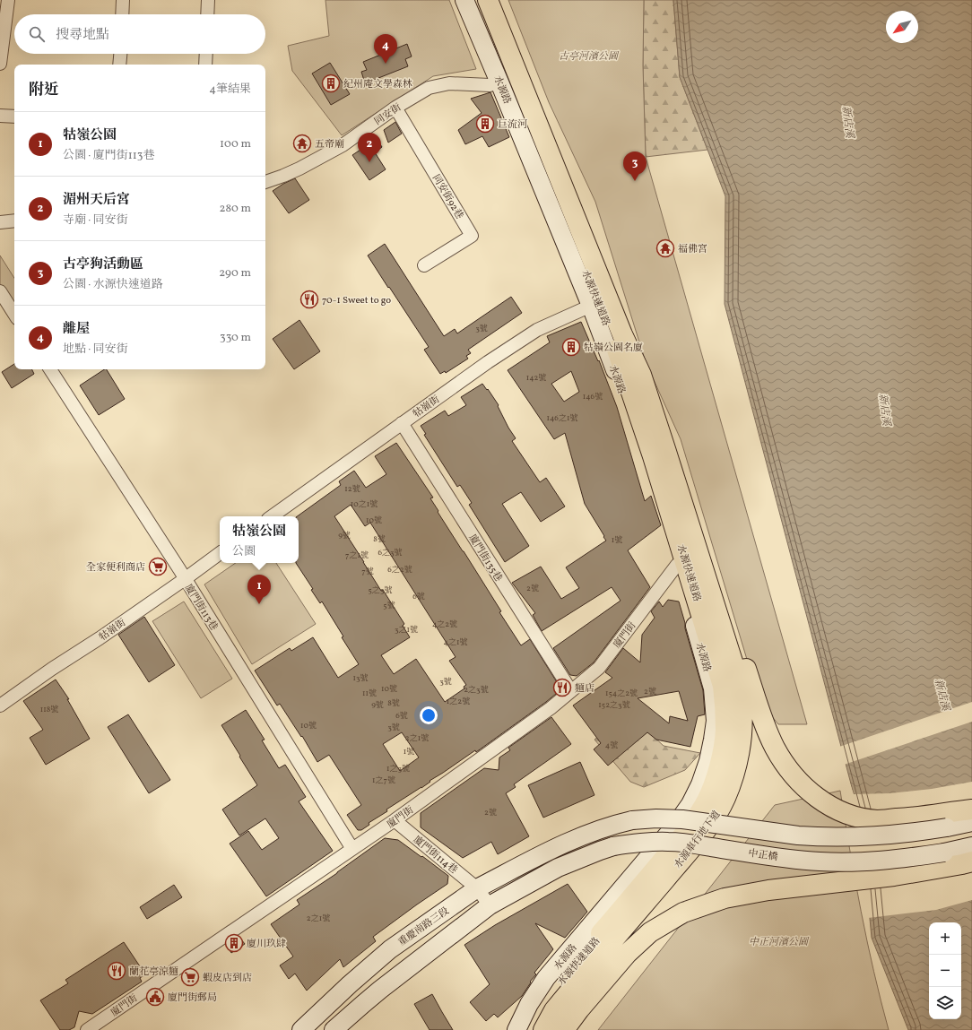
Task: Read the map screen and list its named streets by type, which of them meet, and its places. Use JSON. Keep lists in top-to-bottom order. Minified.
{"streets":{"highway":["水源快速道路","水源車行地下道"],"main road":["水源路","中正橋","重慶南路三段"],"street":["同安街","同安街92巷","牯嶺街","廈門街135巷","廈門街113巷","廈門街","廈門街114巷"]},"crossings":[["水源路","同安街"],["水源路","水源快速道路"],["水源路","牯嶺街"],["水源路","廈門街"],["水源路","水源車行地下道"],["同安街","同安街92巷"],["水源快速道路","水源車行地下道"],["牯嶺街","廈門街135巷"],["牯嶺街","廈門街113巷"],["廈門街135巷","廈門街"],["廈門街113巷","廈門街"],["廈門街","廈門街114巷"],["廈門街114巷","中正橋"],["廈門街114巷","重慶南路三段"]],"water":["新店溪"],"parks":["古亭河濱公園","中正河濱公園"],"places":{"building":["紀州庵文學森林","巨流河","牯嶺公園名廈","廈川玖肆"],"temple":["五帝廟","福佛宮"],"restaurant":["70-1 Sweet to go","麵店","蘭花亭涼麵"],"supermarket":["全家便利商店","蝦皮店到店"],"public building":["廈門街郵局"]},"house_numbers":["3號","142號","146號","146之1號","12號","10之1號","10號","9號","8號","1號","6之3號","7之1號","6之2號","7號","2號","5之3號","6號","5號","4之2號","3之1號","4之1號","13號","3號","10號","2之3號","2號","11號","154之2號","1之2號","8號","9號","152之3號","118號","6號","10號","3號","2之1號","4號","1號","1之3號","1之7號","2號","2之1號"],"north":"bottom left","page":{"search":"搜尋地點","pins":["4","2","3","1"],"heading":["附近","4筆結果"],"list":[{"mark":"1","name":"牯嶺公園","note":"公園 · 廈門街113巷","value":"100 m"},{"mark":"2","name":"湄州天后宮","note":"寺廟 · 同安街","value":"280 m"},{"mark":"3","name":"古亭狗活動區","note":"公園 · 水源快速道路","value":"290 m"},{"mark":"4","name":"離屋","note":"地點 · 同安街","value":"330 m"}],"popup":["牯嶺公園","公園"],"map_buttons":["+","−"]}}
